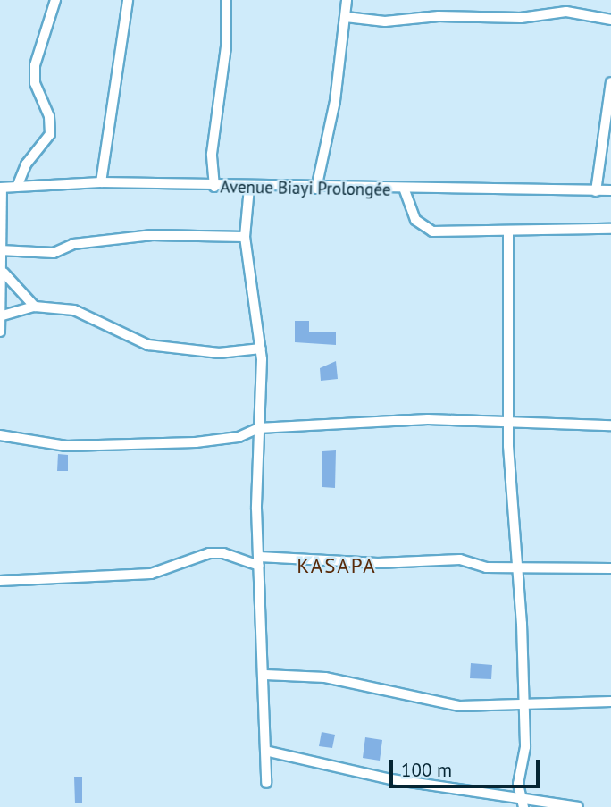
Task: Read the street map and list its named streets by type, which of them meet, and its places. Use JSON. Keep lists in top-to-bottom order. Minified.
{"streets":{"street":["Avenue Biayi Prolongée"]},"districts":["KASAPA"],"scale_bar":"100 m"}
